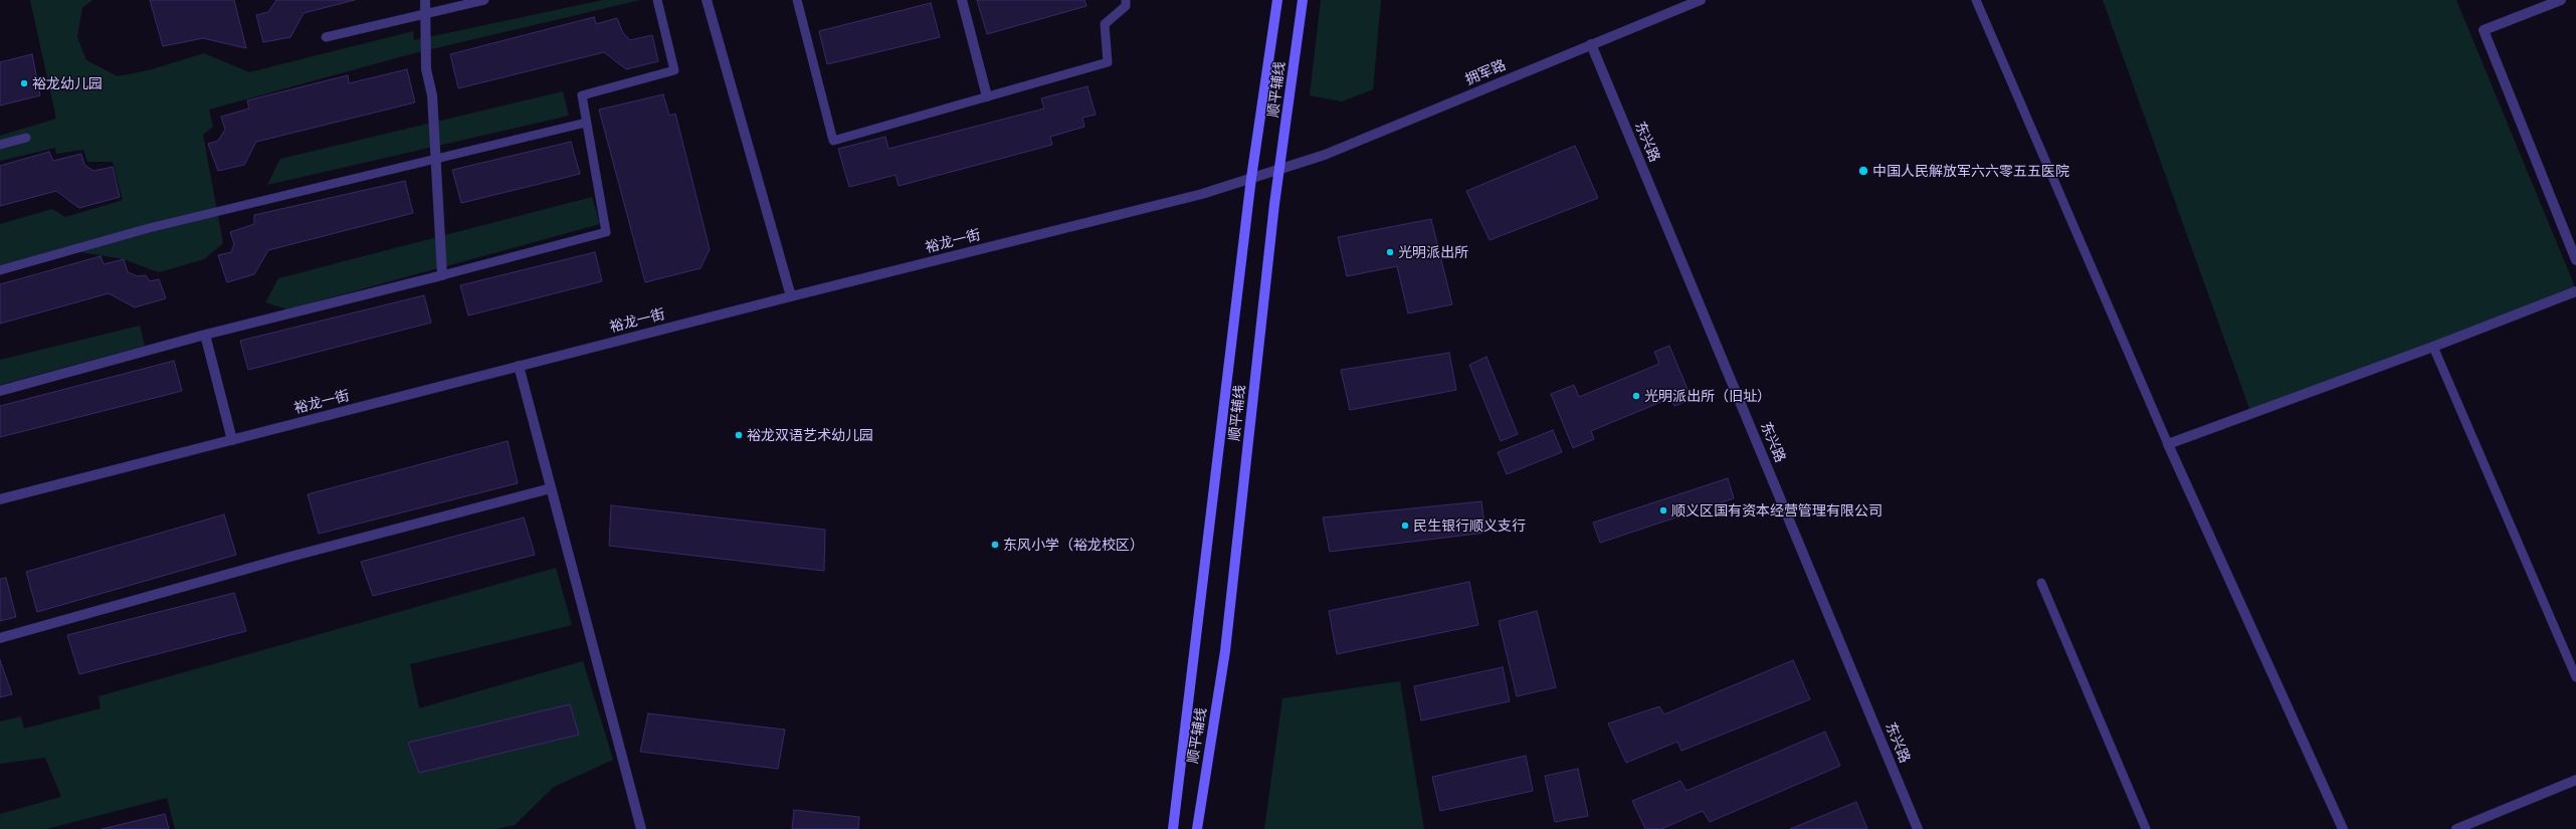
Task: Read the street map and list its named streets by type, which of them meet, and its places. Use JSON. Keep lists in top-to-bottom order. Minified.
{"streets":{"main road":["顺平辅线"],"street":["拥军路","东兴路","裕龙一街"]},"crossings":[["拥军路","顺平辅线"],["拥军路","东兴路"],["拥军路","裕龙一街"],["顺平辅线","裕龙一街"]],"places":["裕龙幼儿园","中国人民解放军六六零五五医院","光明派出所","光明派出所（旧址）","裕龙双语艺术幼儿园","顺义区国有资本经营管理有限公司","民生银行顺义支行","东风小学（裕龙校区）"]}
